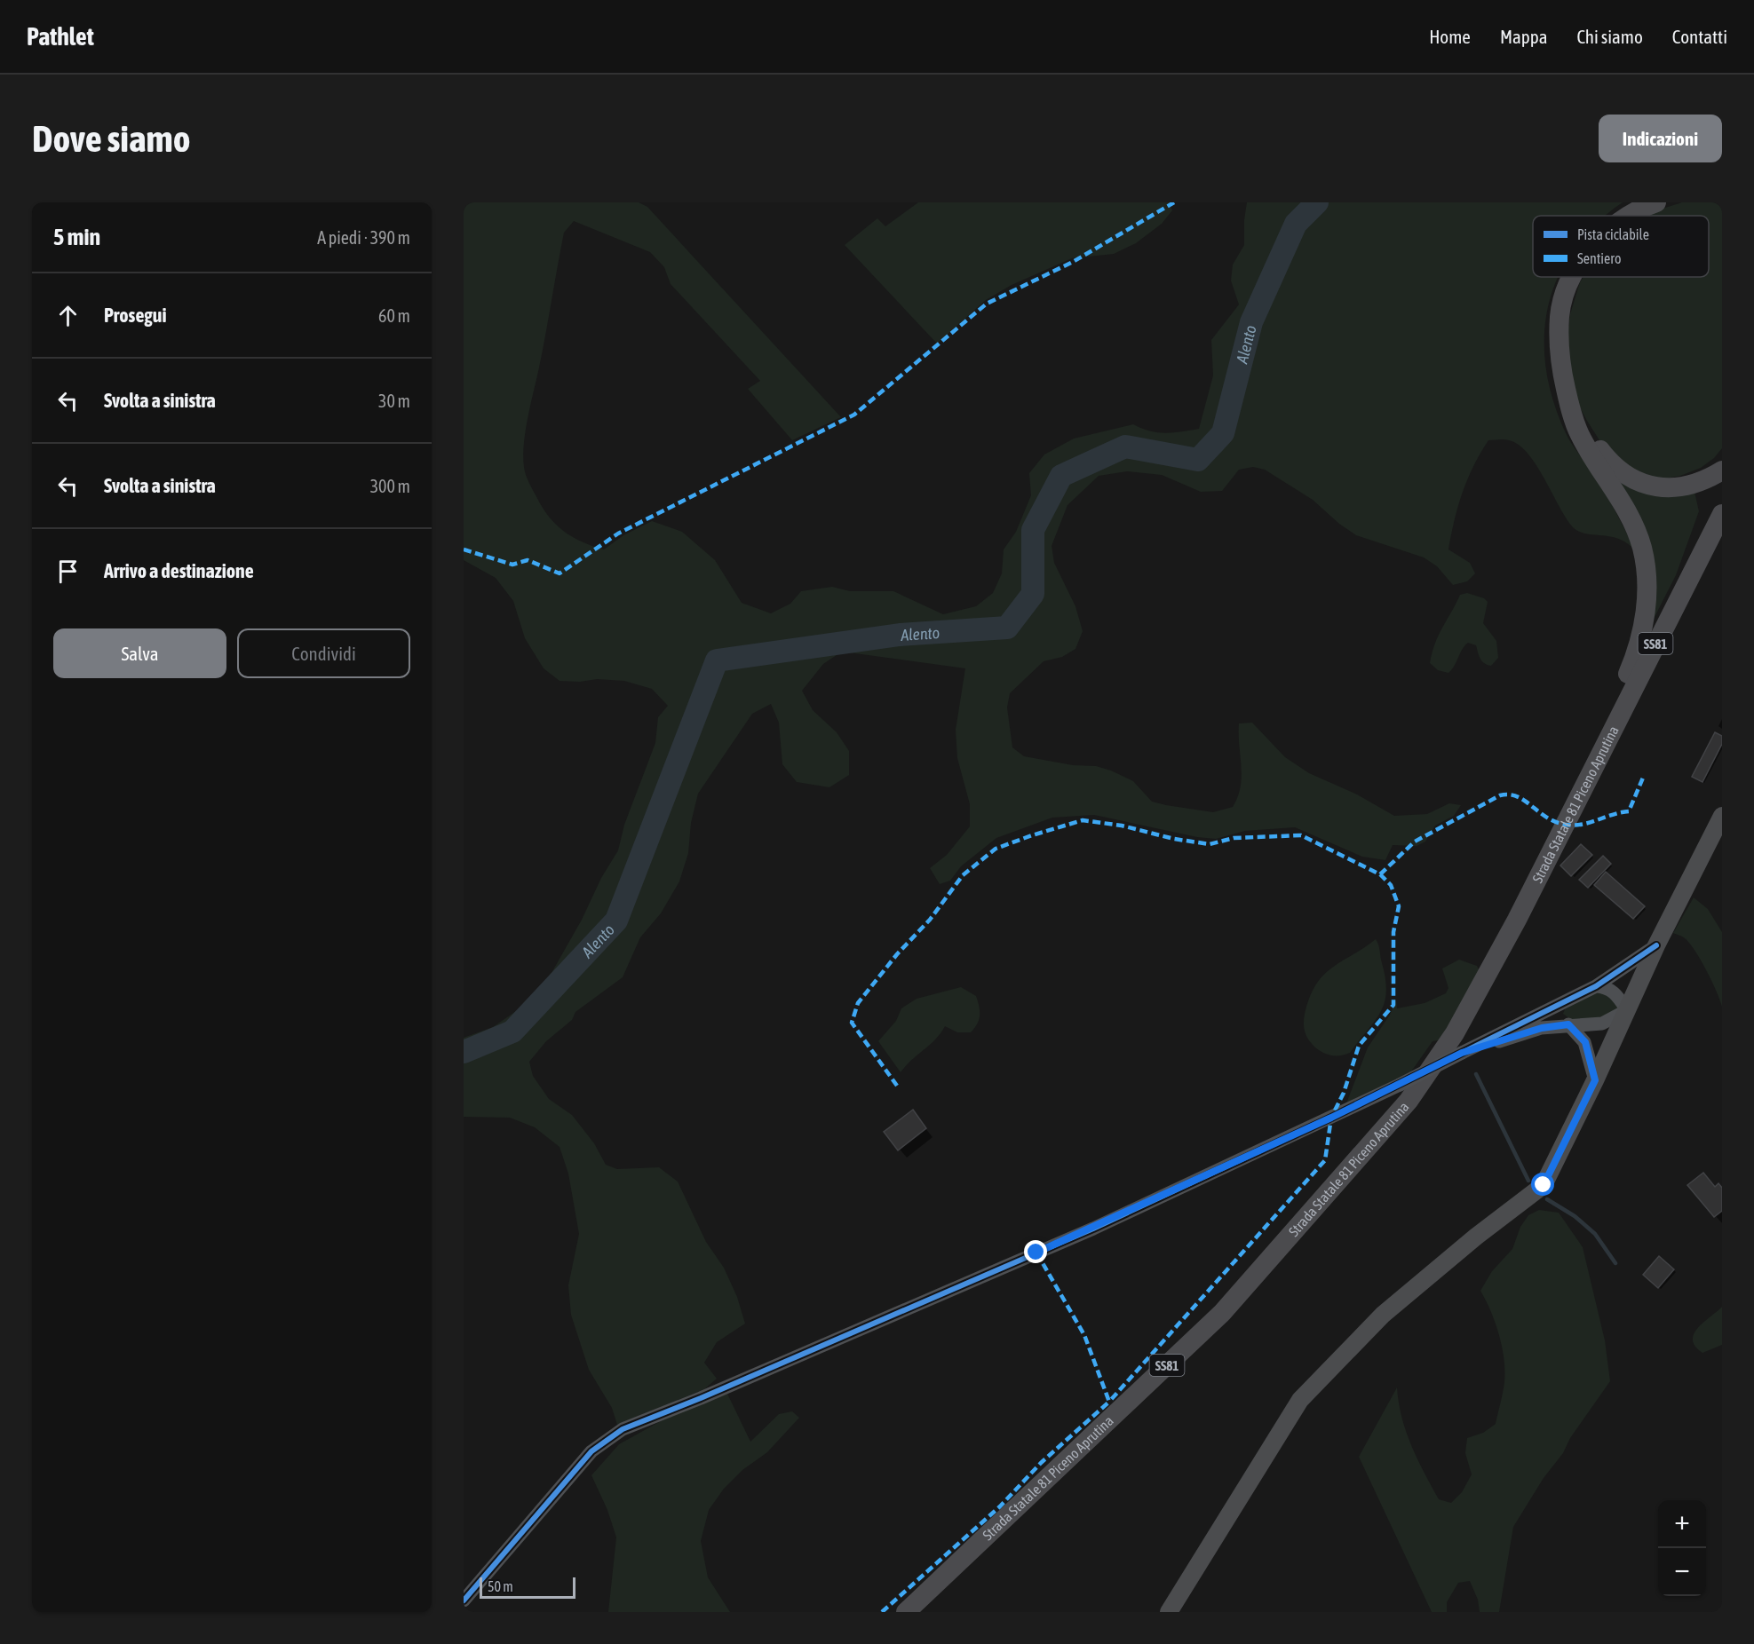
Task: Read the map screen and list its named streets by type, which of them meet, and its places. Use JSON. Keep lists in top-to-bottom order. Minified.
{"streets":{"highway":["SS81","Strada Statale 81 Piceno Aprutina"]},"water":["Alento"],"legend":["Pista ciclabile","Sentiero"],"scale_bar":"50 m","page":{"header":"Pathlet","nav":["Home","Mappa","Chi siamo","Contatti"],"buttons":["Indicazioni",["Salva","Condividi"]],"title":"Dove siamo","heading":["5 min","A piedi · 390 m"],"list":[["Prosegui","60 m"],["Svolta a sinistra","30 m"],["Svolta a sinistra","300 m"],"Arrivo a destinazione"],"map_buttons":["+","−"],"scale":"50 m"}}
